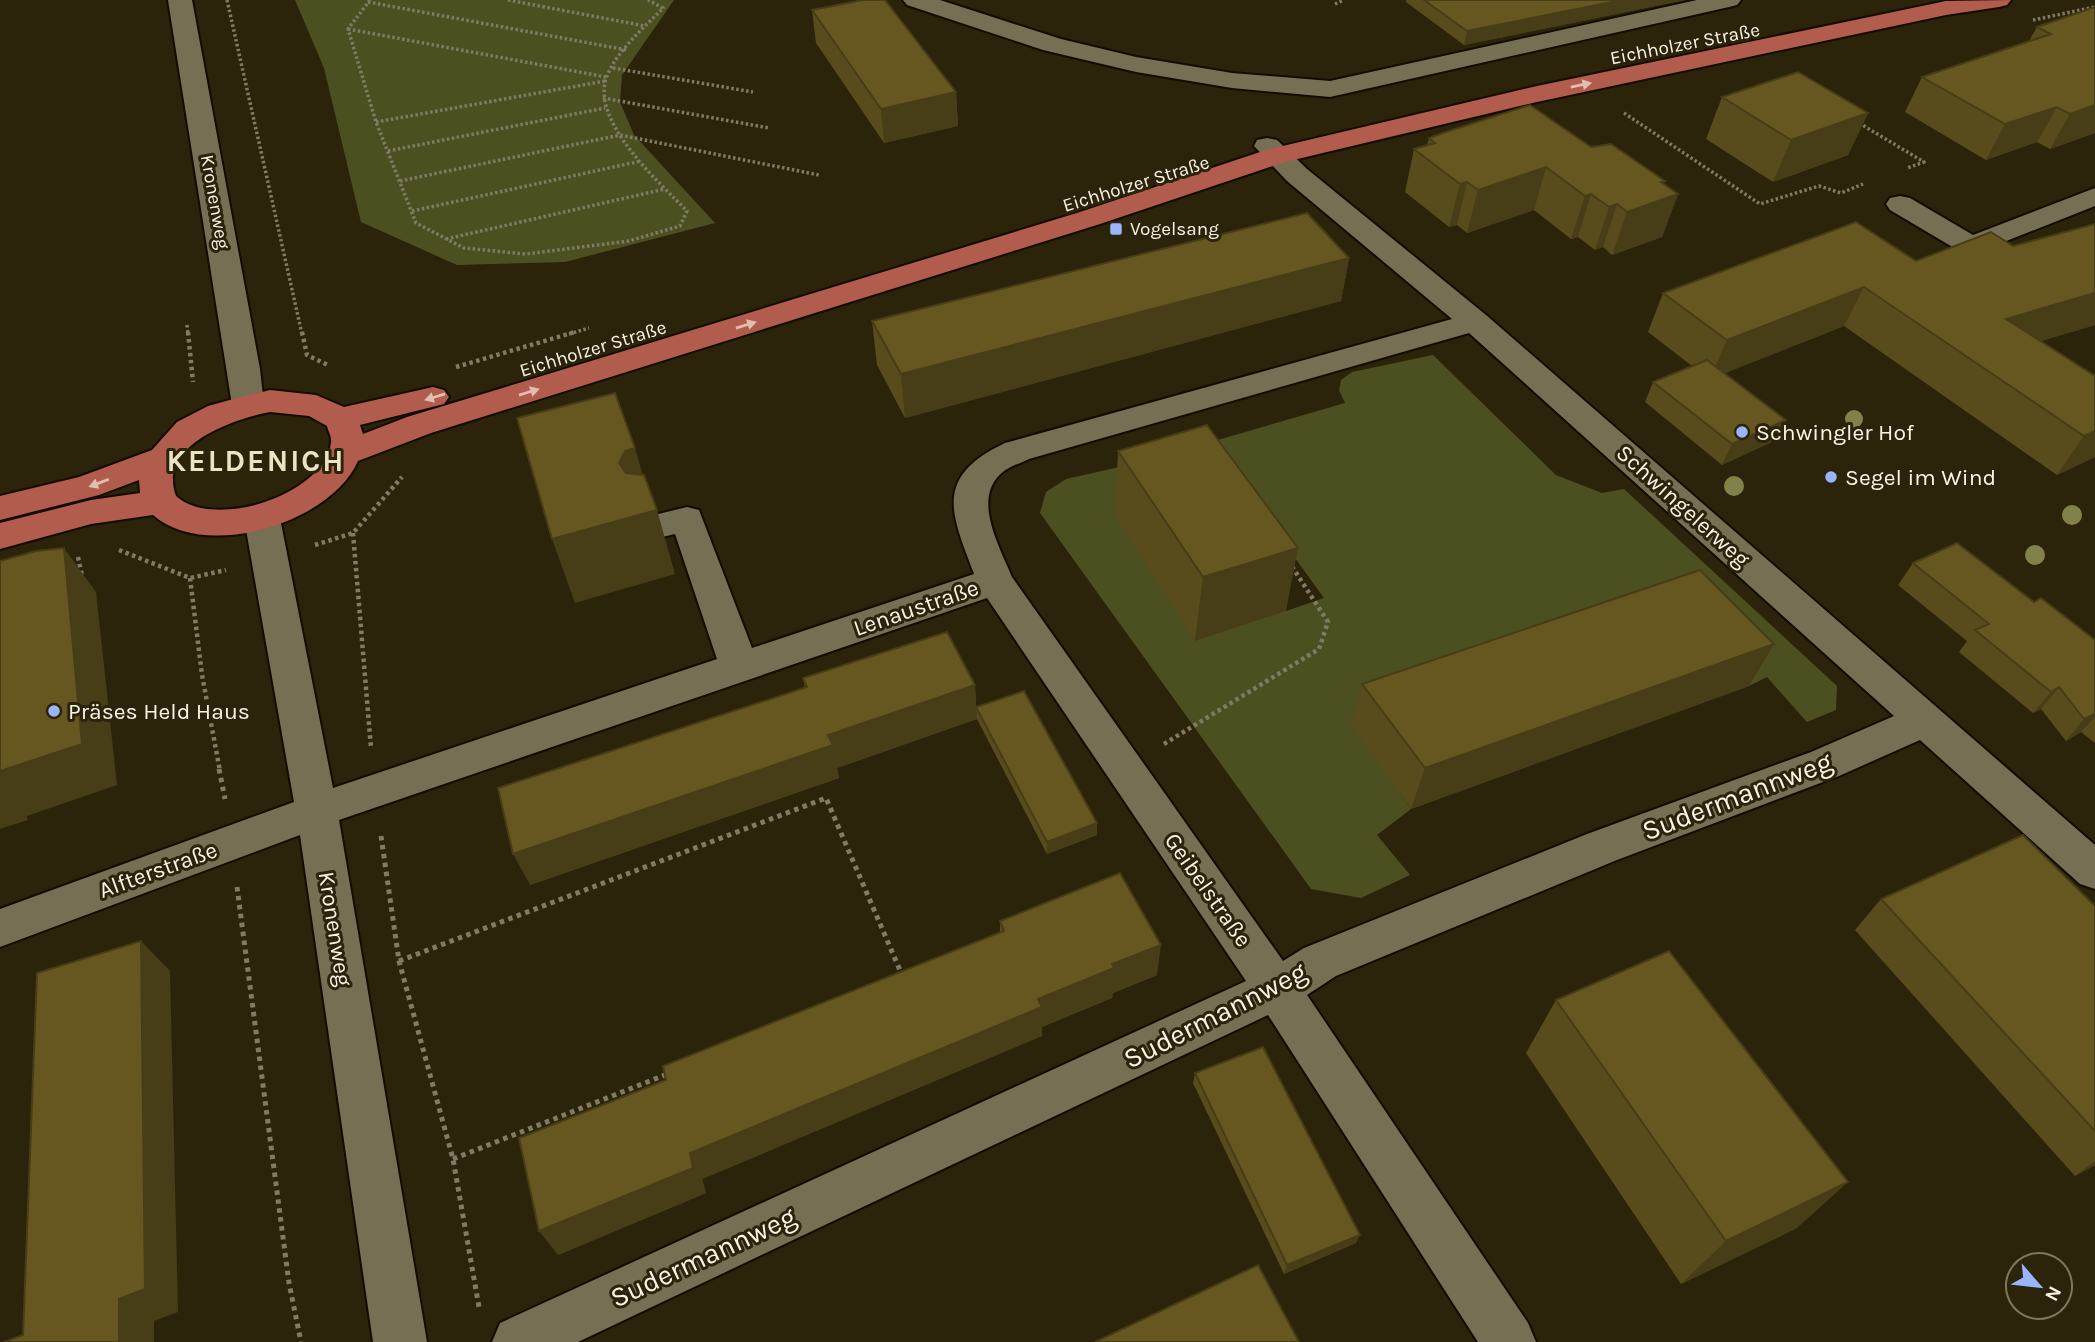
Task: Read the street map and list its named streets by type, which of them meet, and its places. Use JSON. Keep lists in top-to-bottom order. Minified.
{"streets":{"main road":["Eichholzer Straße"],"street":["Kronenweg","Schwingelerweg","Lenaustraße","Sudermannweg","Alfterstraße","Geibelstraße"]},"crossings":[["Eichholzer Straße","Kronenweg"],["Eichholzer Straße","Schwingelerweg"],["Kronenweg","Lenaustraße"],["Kronenweg","Alfterstraße"],["Schwingelerweg","Lenaustraße"],["Schwingelerweg","Sudermannweg"],["Lenaustraße","Alfterstraße"],["Lenaustraße","Geibelstraße"],["Sudermannweg","Geibelstraße"]],"districts":["KELDENICH"],"places":{"transit":["Vogelsang"],"other":["Schwingler Hof","Segel im Wind","Präses Held Haus"]},"north":"bottom right"}
